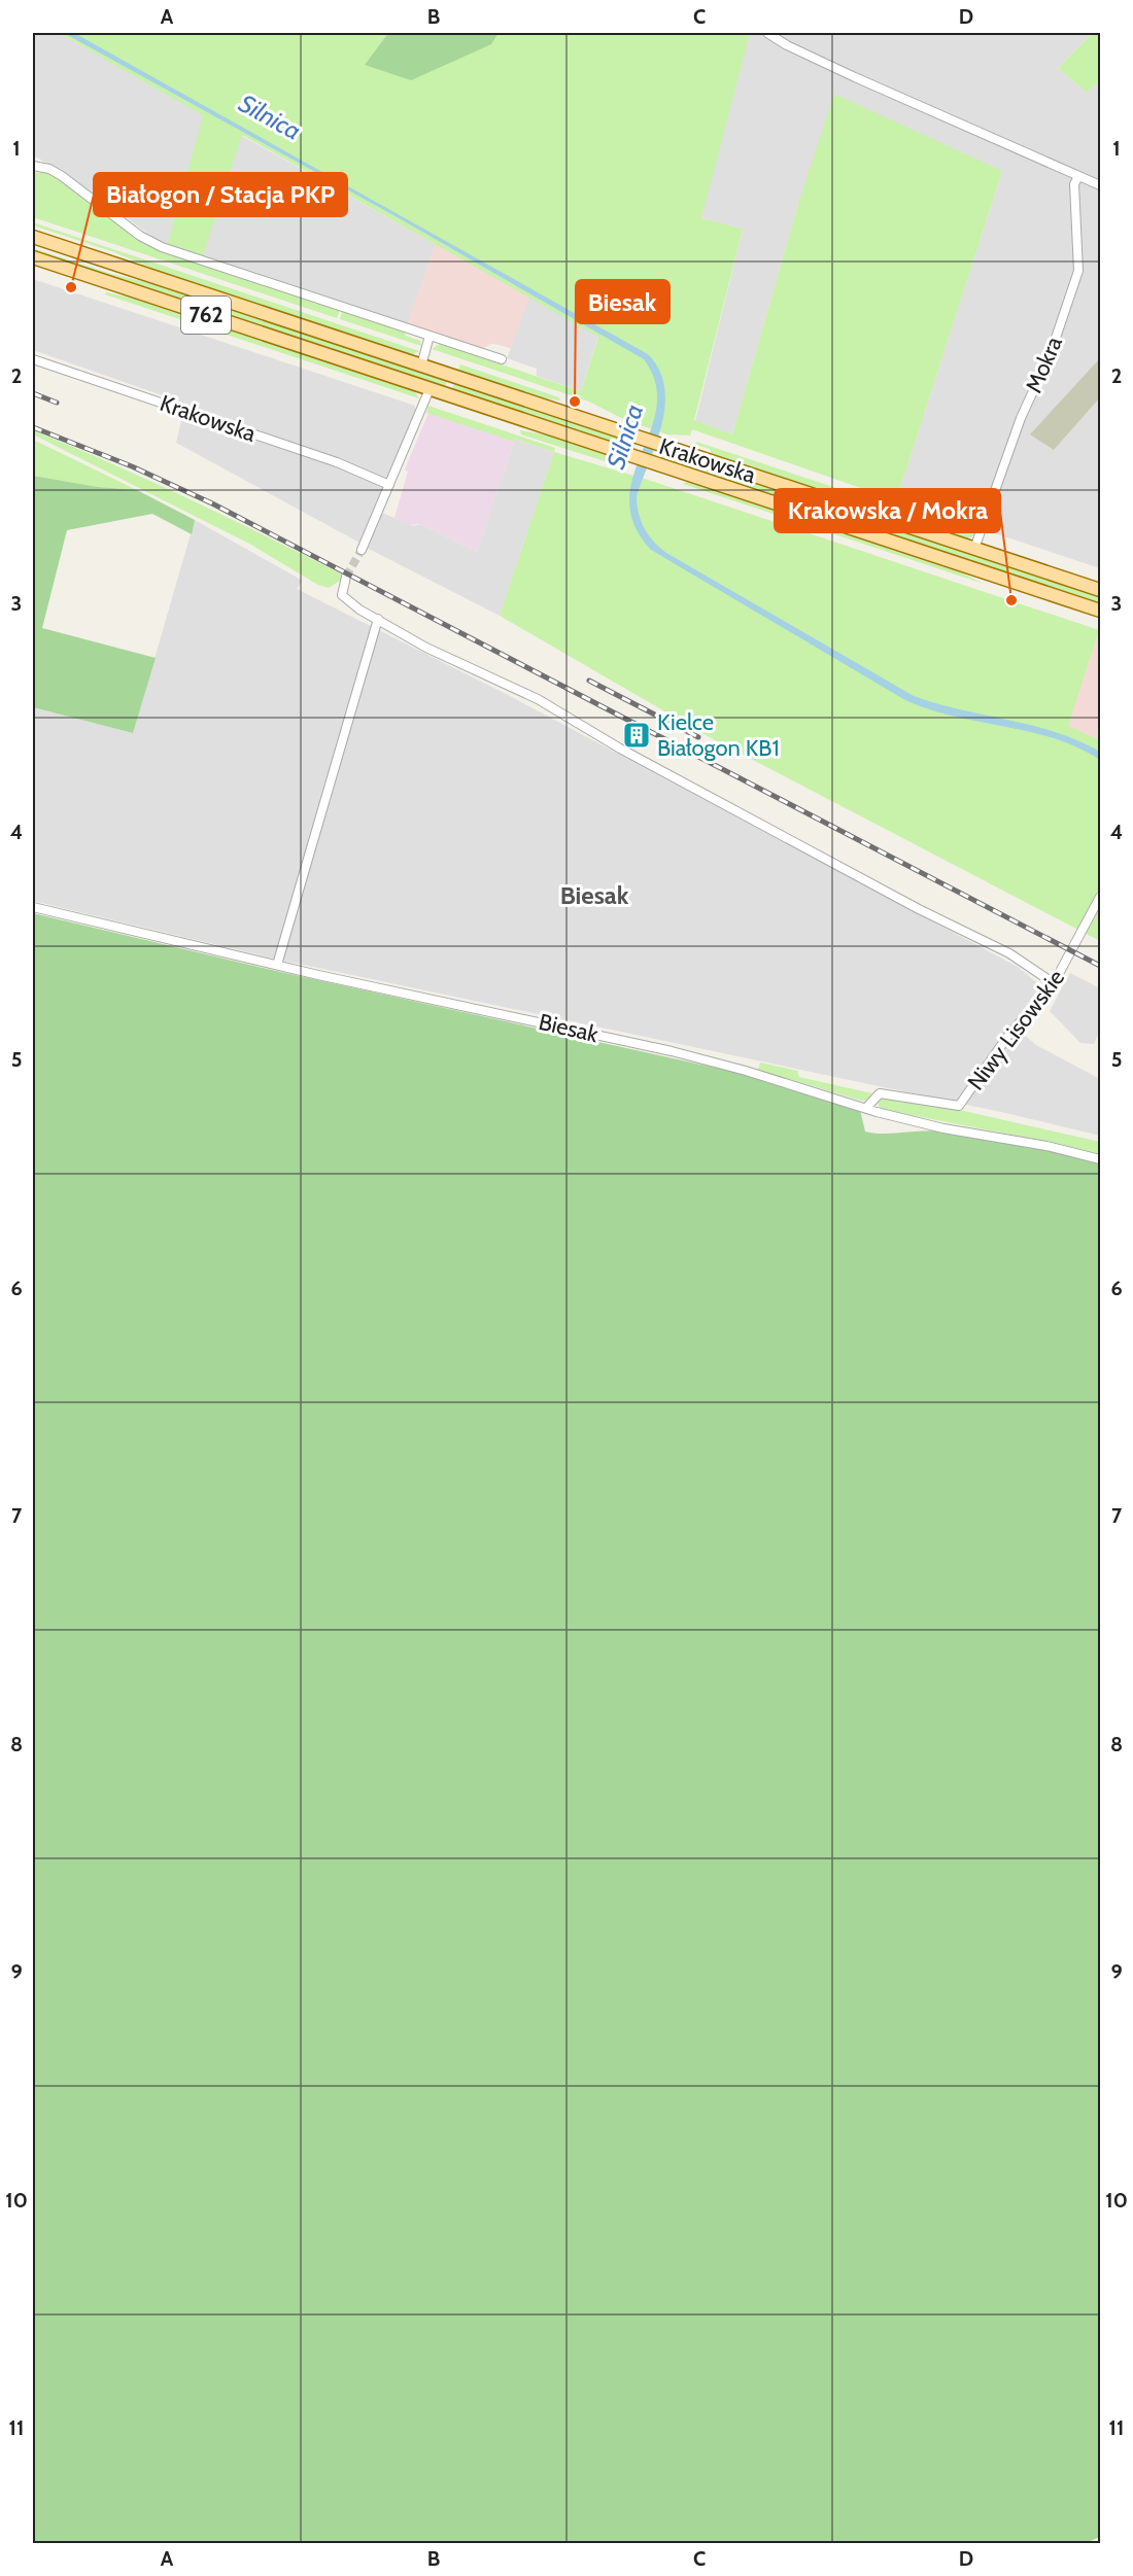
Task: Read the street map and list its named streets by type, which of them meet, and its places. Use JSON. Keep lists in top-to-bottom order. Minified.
{"streets":{"main road":["762","Krakowska"],"street":["Mokra","Biesak","Niwy Lisowskie"]},"crossings":[["Mokra","Krakowska"],["Biesak","Niwy Lisowskie"]],"districts":["Biesak"],"water":["Silnica"],"places":{"other":["Białogon / Stacja PKP","Biesak","Krakowska / Mokra"],"building":["Kielce Białogon KB1"]},"grid":{"columns":["A","B","C","D"],"rows":["1","2","3","4","5","6","7","8","9","10","11"]}}
